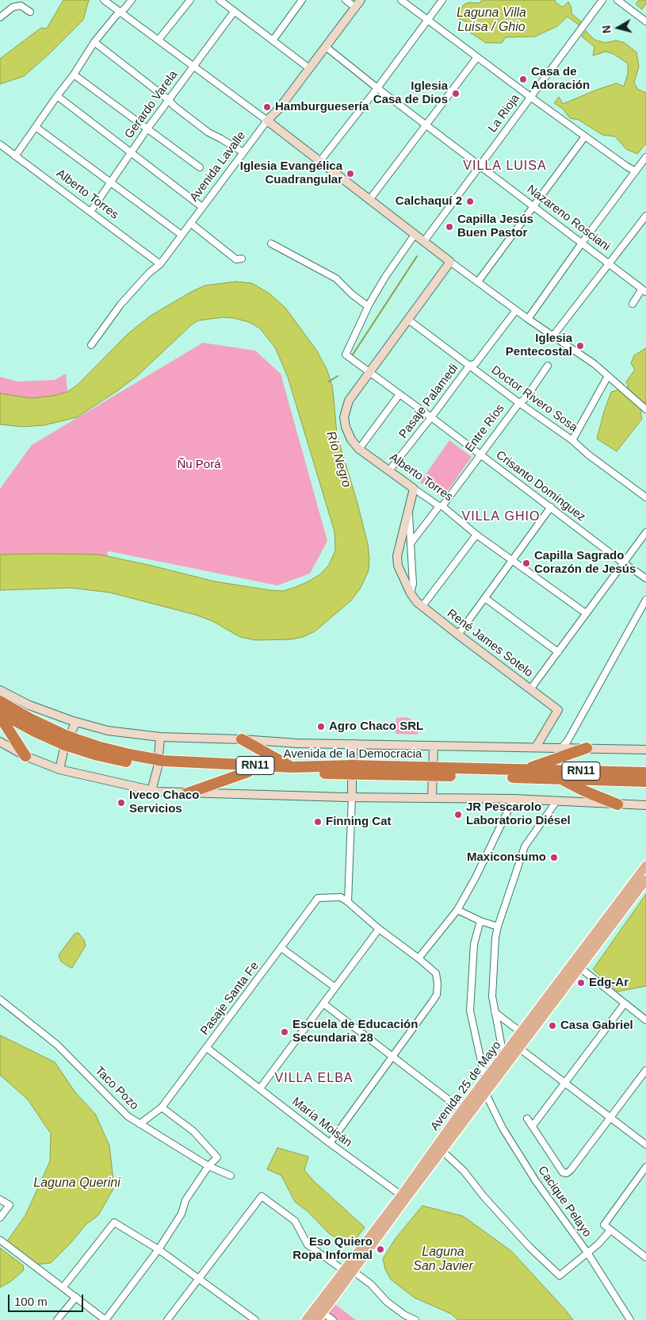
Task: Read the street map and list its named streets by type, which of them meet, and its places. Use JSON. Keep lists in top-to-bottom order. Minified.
{"streets":{"highway":["Avenida de la Democracia","RN11"],"main road":["Avenida 25 de Mayo"],"street":["Gerardo Varela","La Rioja","Avenida Lavalle","Alberto Torres","Nazareno Rosciani","Doctor Rivero Sosa","Pasaje Palamedi","Entre Ríos","Crisanto Domínguez","René James Sotelo","Pasaje Santa Fe","Taco Pozo","María Moisán","Cacique Pelayo"]},"crossings":[["Gerardo Varela","Alberto Torres"],["La Rioja","Nazareno Rosciani"],["Avenida Lavalle","Alberto Torres"],["Avenida Lavalle","Nazareno Rosciani"],["Alberto Torres","Pasaje Palamedi"],["Alberto Torres","Entre Ríos"],["Alberto Torres","Crisanto Domínguez"],["Doctor Rivero Sosa","Pasaje Palamedi"],["Doctor Rivero Sosa","Entre Ríos"],["Pasaje Palamedi","Crisanto Domínguez"],["Entre Ríos","Crisanto Domínguez"],["René James Sotelo","Avenida de la Democracia"],["Avenida de la Democracia","RN11"],["Pasaje Santa Fe","Taco Pozo"],["Pasaje Santa Fe","María Moisán"],["Avenida 25 de Mayo","María Moisán"],["Avenida 25 de Mayo","Cacique Pelayo"]],"districts":["VILLA LUISA","VILLA GHIO","VILLA ELBA"],"water":["Laguna Villa Luisa / Ghio","Río Negro","Laguna Querini","Laguna San Javier"],"parks":["Ñu Porá"],"places":["Casa de Adoración","Iglesia Casa de Dios","Hamburguesería","Iglesia Evangélica Cuadrangular","Calchaquí 2","Capilla Jesús Buen Pastor","Iglesia Pentecostal","Capilla Sagrado Corazón de Jesús","Agro Chaco SRL","Iveco Chaco Servicios","JR Pescarolo Laboratorio Diésel","Finning Cat","Maxiconsumo","Edg-Ar","Casa Gabriel","Escuela de Educación Secundaria 28","Eso Quiero Ropa Informal"],"scale_bar":"100 m","north":"left"}
